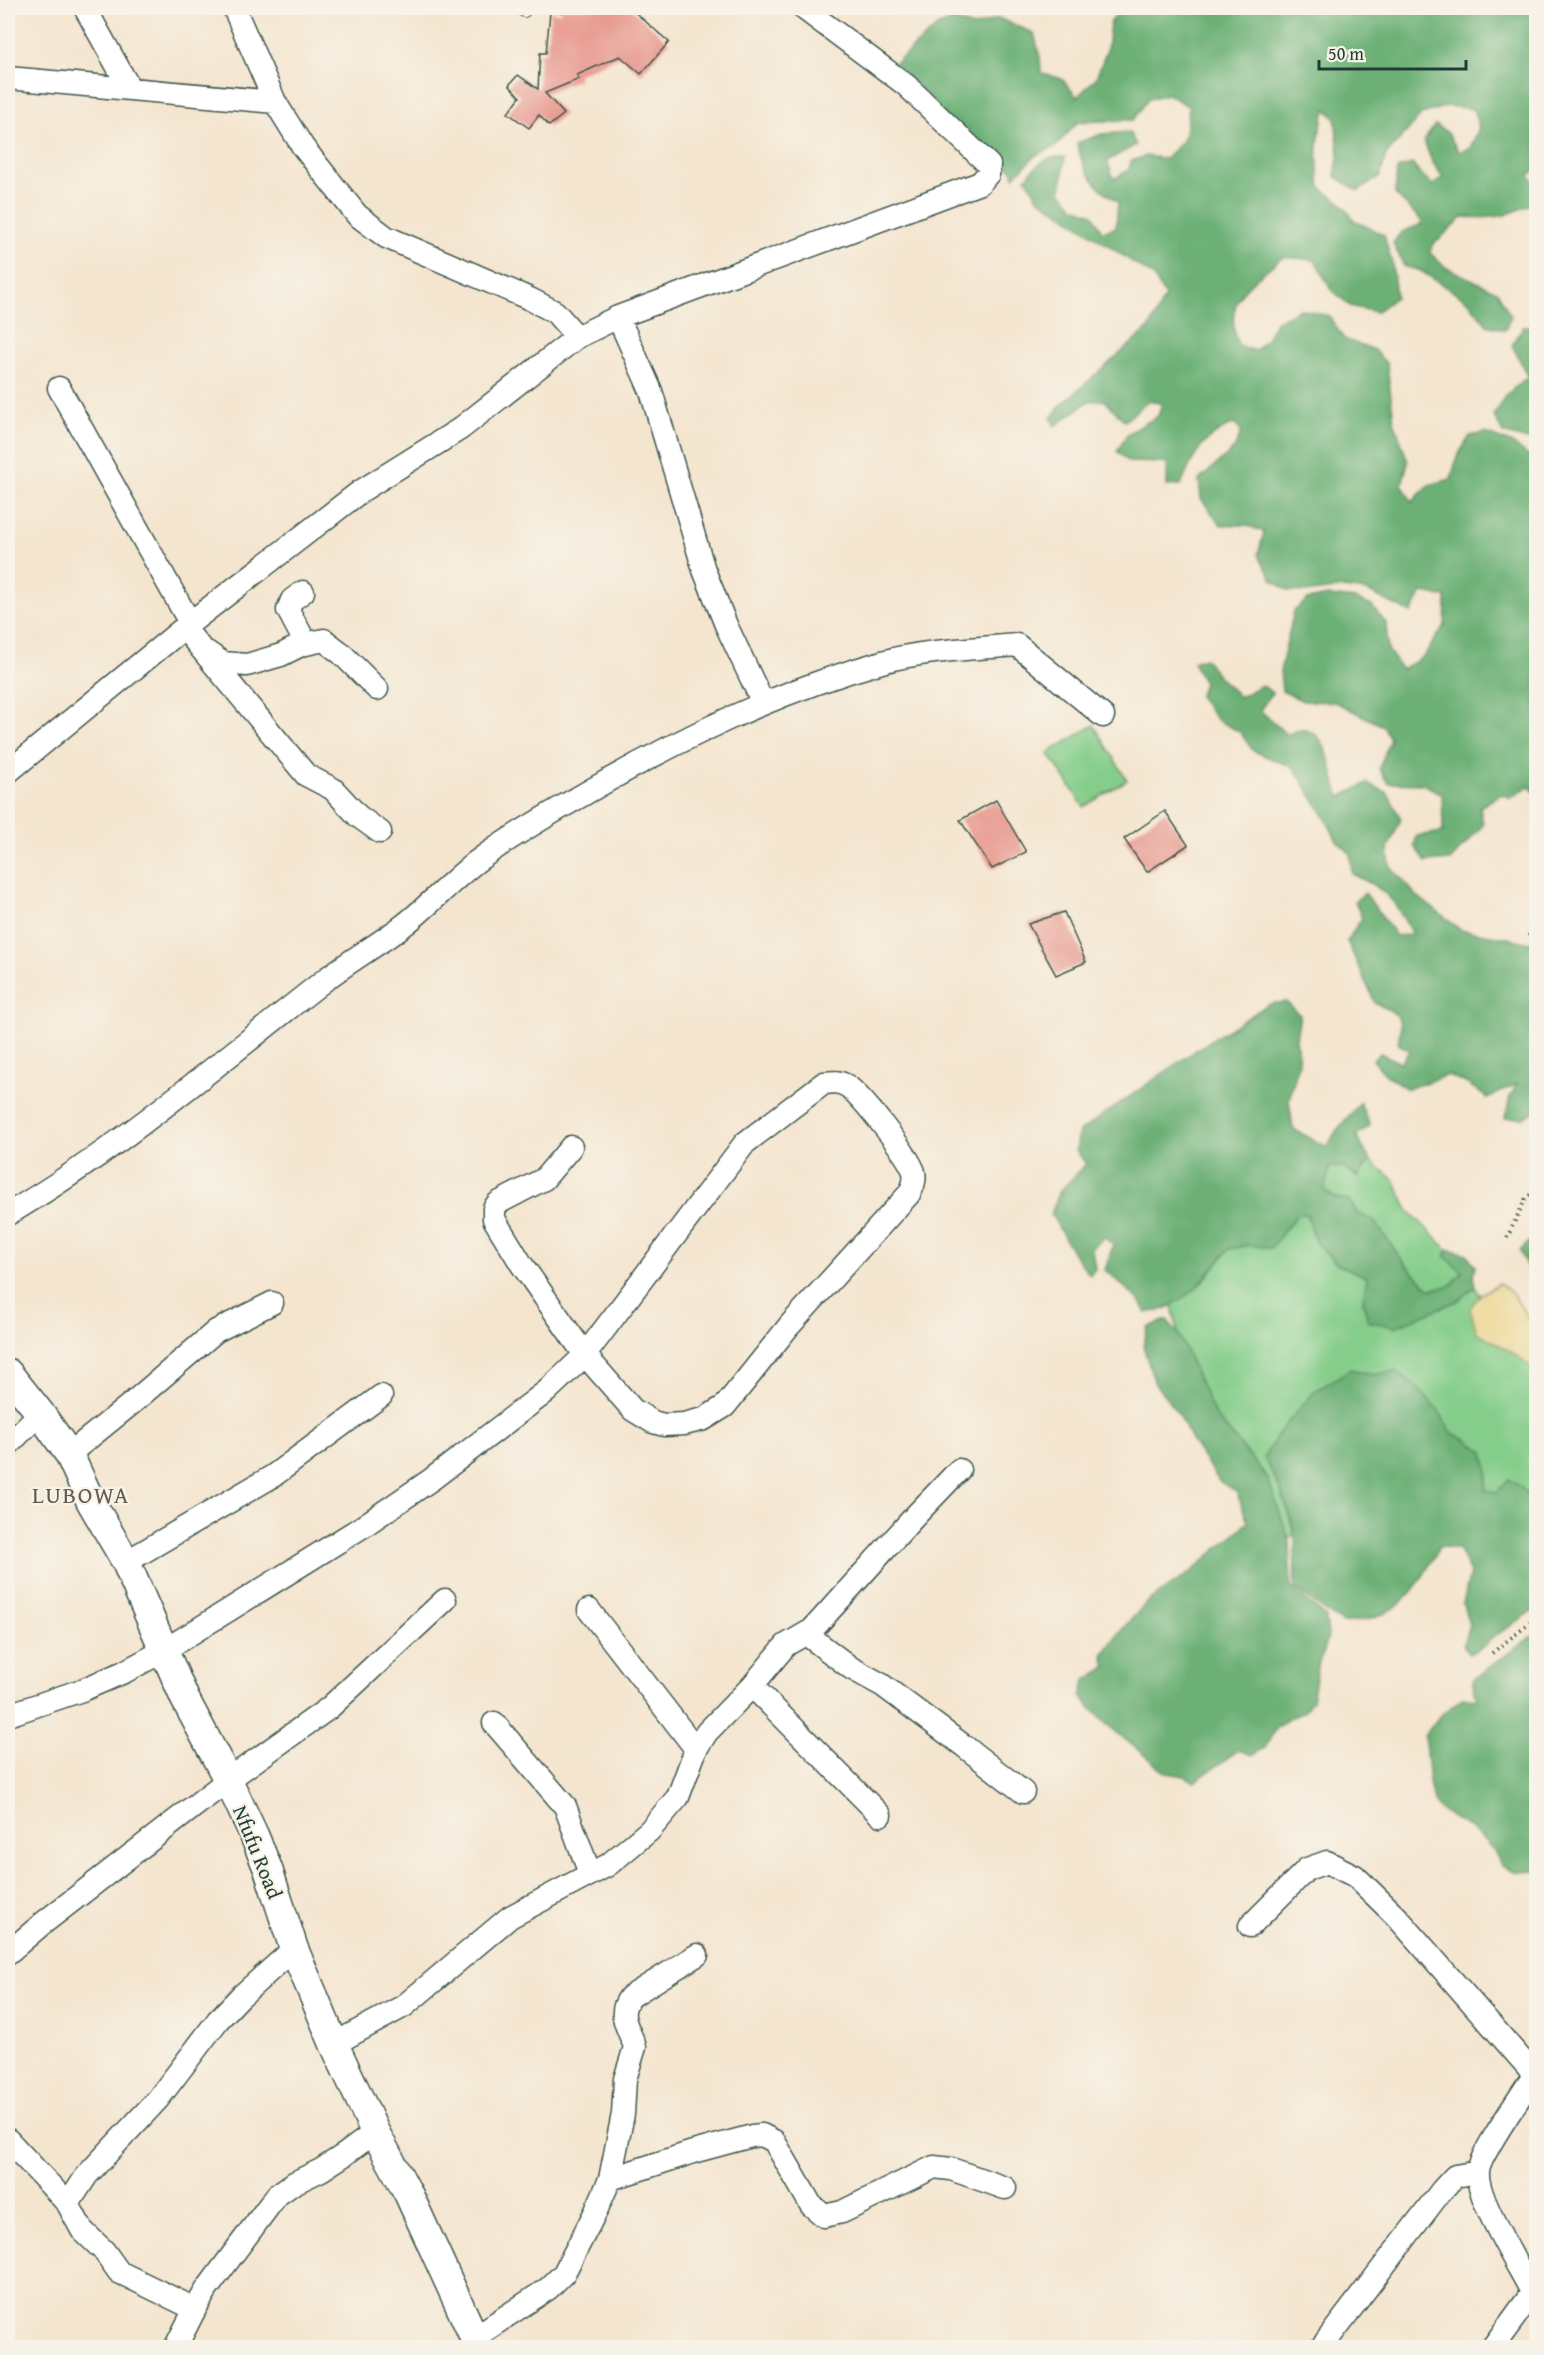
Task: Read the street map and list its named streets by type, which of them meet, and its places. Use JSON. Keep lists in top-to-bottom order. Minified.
{"streets":{"street":["Nfufu Road"]},"districts":["LUBOWA"],"scale_bar":"50 m"}
